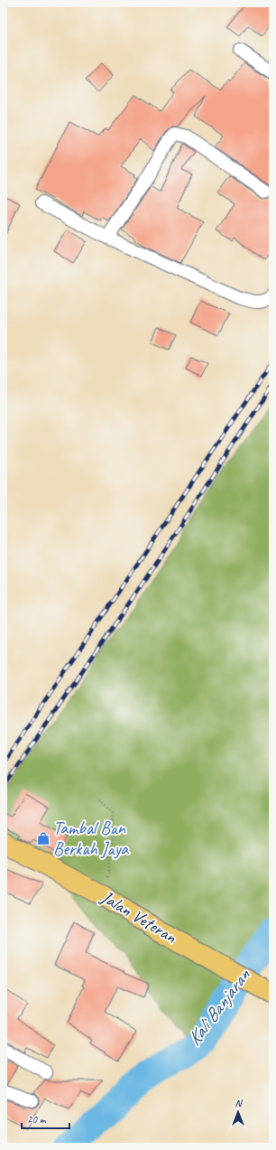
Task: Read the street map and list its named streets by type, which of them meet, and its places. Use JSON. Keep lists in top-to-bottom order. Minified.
{"streets":{"highway":["Jalan Veteran"]},"water":["Kali Banjaran"],"places":{"shop":["Tambal Ban Berkah Jaya"]},"scale_bar":"20 m","north":"top"}
